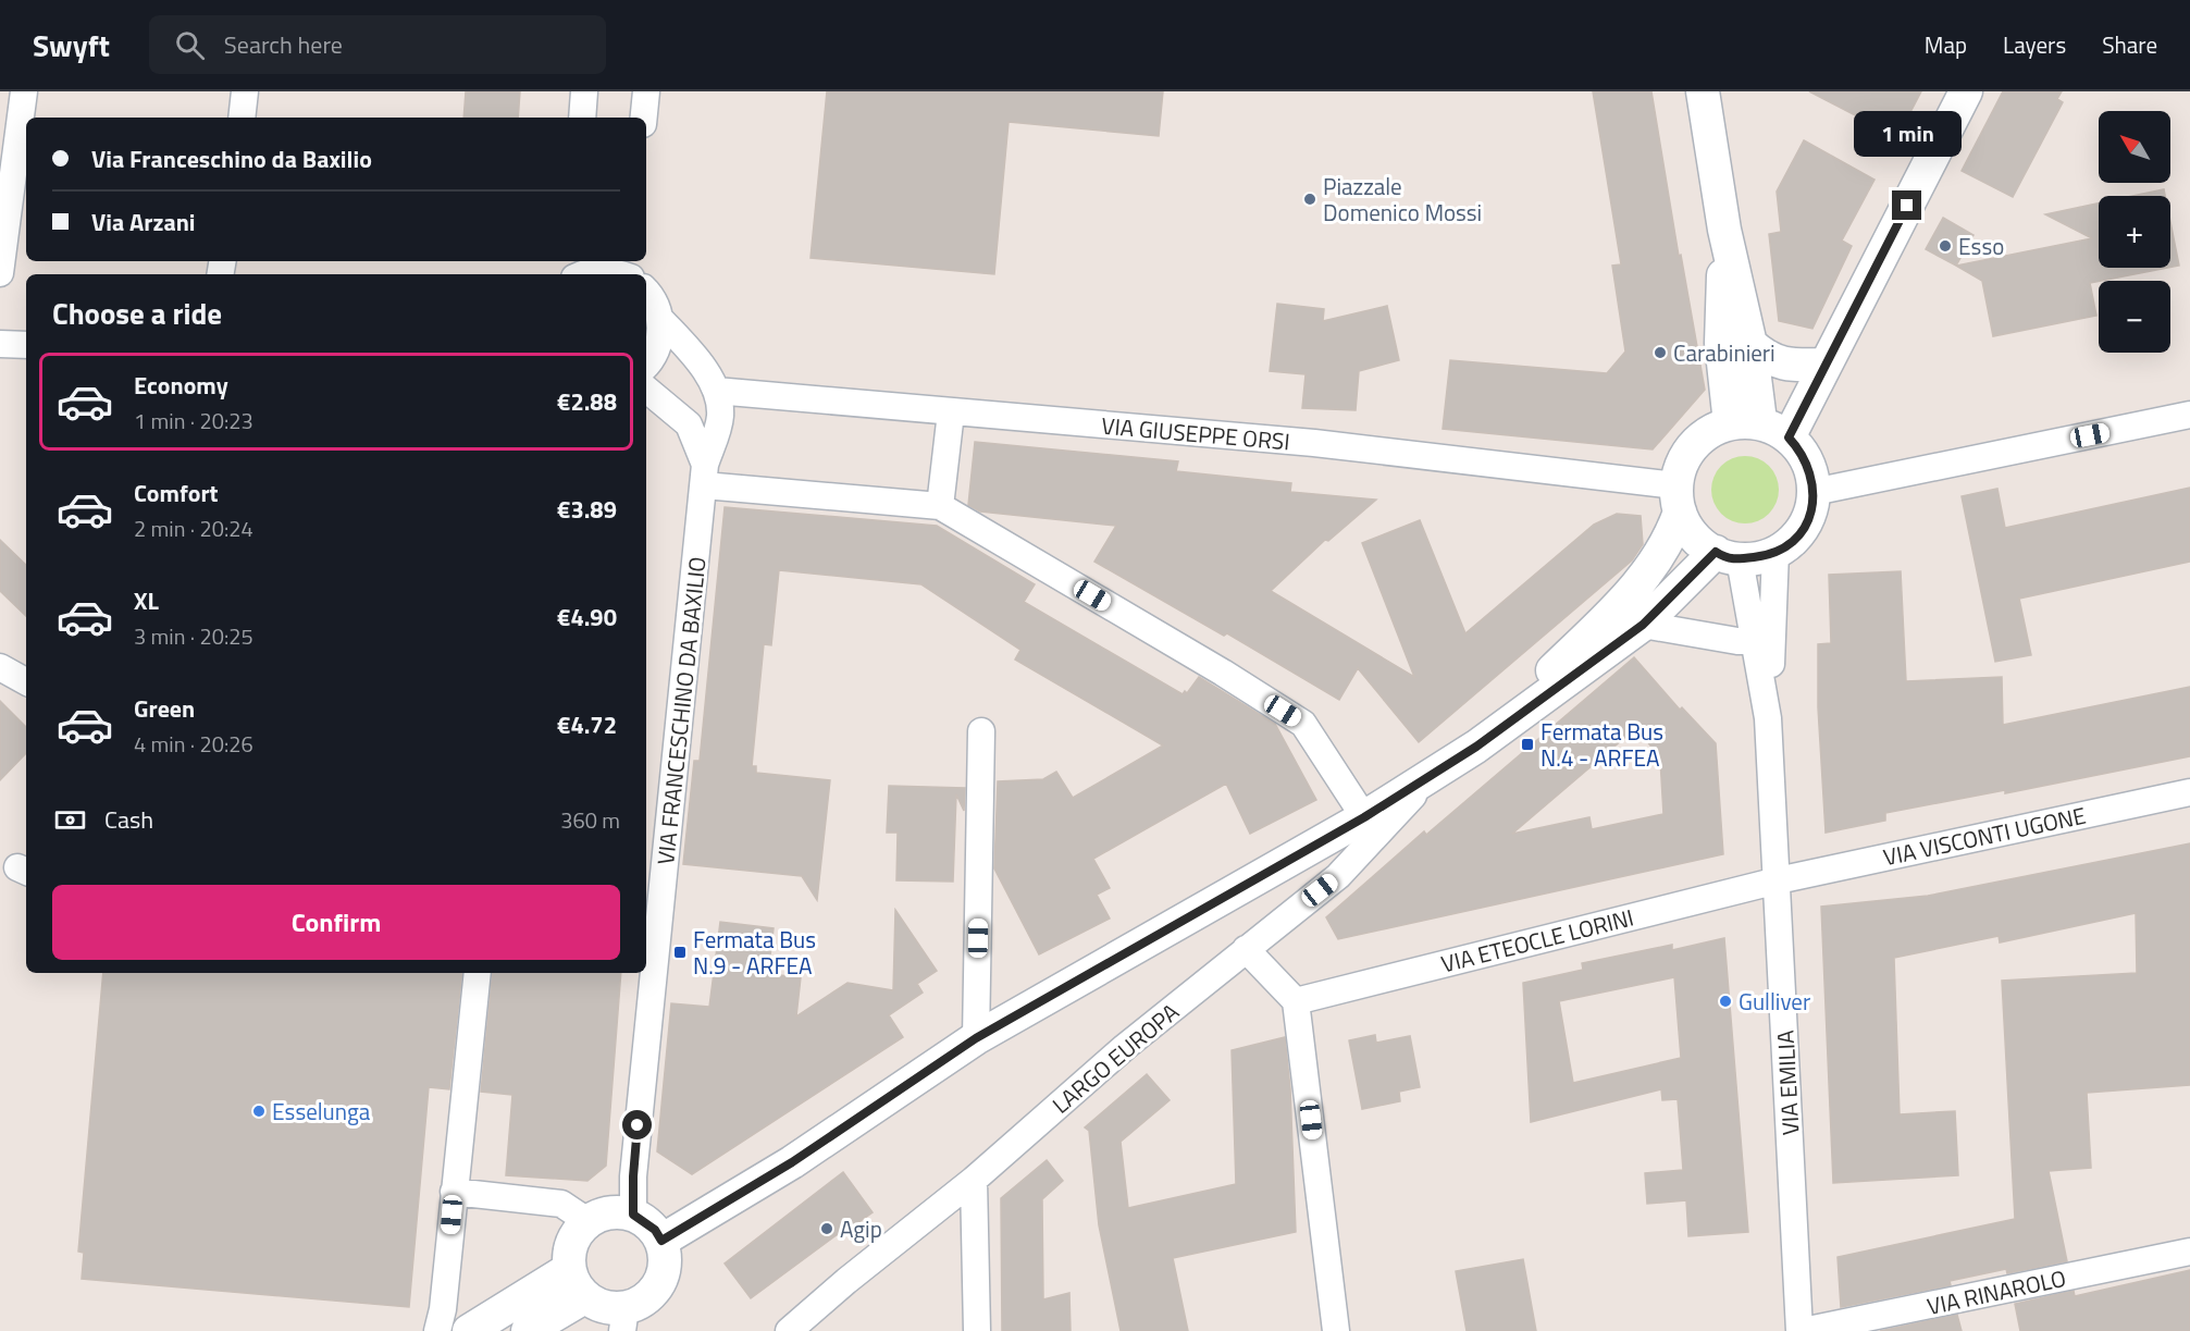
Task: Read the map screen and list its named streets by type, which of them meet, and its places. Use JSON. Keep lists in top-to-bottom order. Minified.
{"streets":{"street":["VIA GIUSEPPE ORSI","VIA FRANCESCHINO DA BAXILIO","VIA VISCONTI UGONE","VIA ETEOCLE LORINI","LARGO EUROPA","VIA EMILIA","VIA RINAROLO"]},"crossings":[["VIA GIUSEPPE ORSI","LARGO EUROPA"],["VIA GIUSEPPE ORSI","VIA EMILIA"],["VIA FRANCESCHINO DA BAXILIO","LARGO EUROPA"],["VIA VISCONTI UGONE","VIA ETEOCLE LORINI"],["VIA VISCONTI UGONE","VIA EMILIA"],["VIA ETEOCLE LORINI","VIA EMILIA"],["LARGO EUROPA","VIA EMILIA"],["VIA EMILIA","VIA RINAROLO"]],"places":{"other":["Piazzale Domenico Mossi","Esso","Carabinieri","Gulliver","Esselunga","Agip"],"transit":["Fermata Bus N.4 - ARFEA","Fermata Bus N.9 - ARFEA"]},"north":"top left","page":{"header":"Swyft","search":"Search here","nav":["Map","Layers","Share"],"map_buttons":["+","−"],"bubble":"1 min","banner":["Via Franceschino da Baxilio","Via Arzani"],"heading":"Choose a ride","list":[{"name":"Economy","note":"1 min · 20:23","value":"€2.88"},{"name":"Comfort","note":"2 min · 20:24","value":"€3.89"},{"name":"XL","note":"3 min · 20:25","value":"€4.90"},{"name":"Green","note":"4 min · 20:26","value":"€4.72"}],"pay":["Cash","360 m"],"buttons":"Confirm"}}
